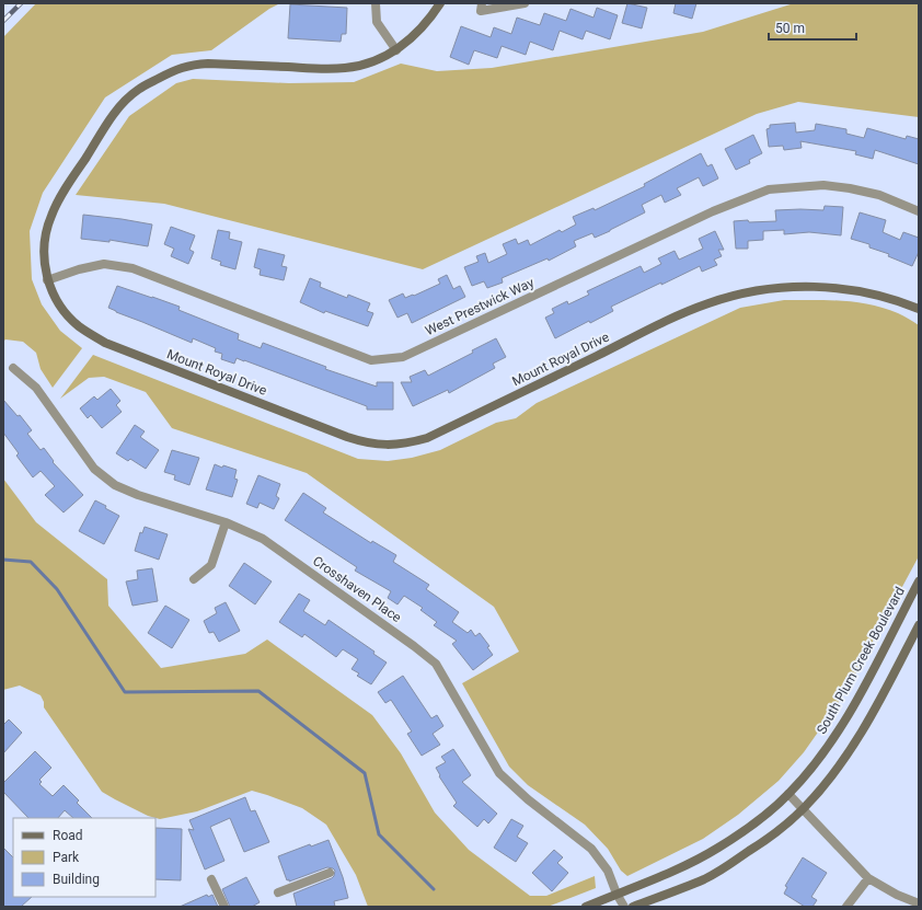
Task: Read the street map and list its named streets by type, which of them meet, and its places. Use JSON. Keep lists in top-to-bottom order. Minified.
{"streets":{"street":["West Prestwick Way","Mount Royal Drive","Crosshaven Place","South Plum Creek Boulevard"]},"crossings":[["West Prestwick Way","Mount Royal Drive"],["Crosshaven Place","South Plum Creek Boulevard"]],"legend":["Road","Park","Building"],"scale_bar":"50 m"}
